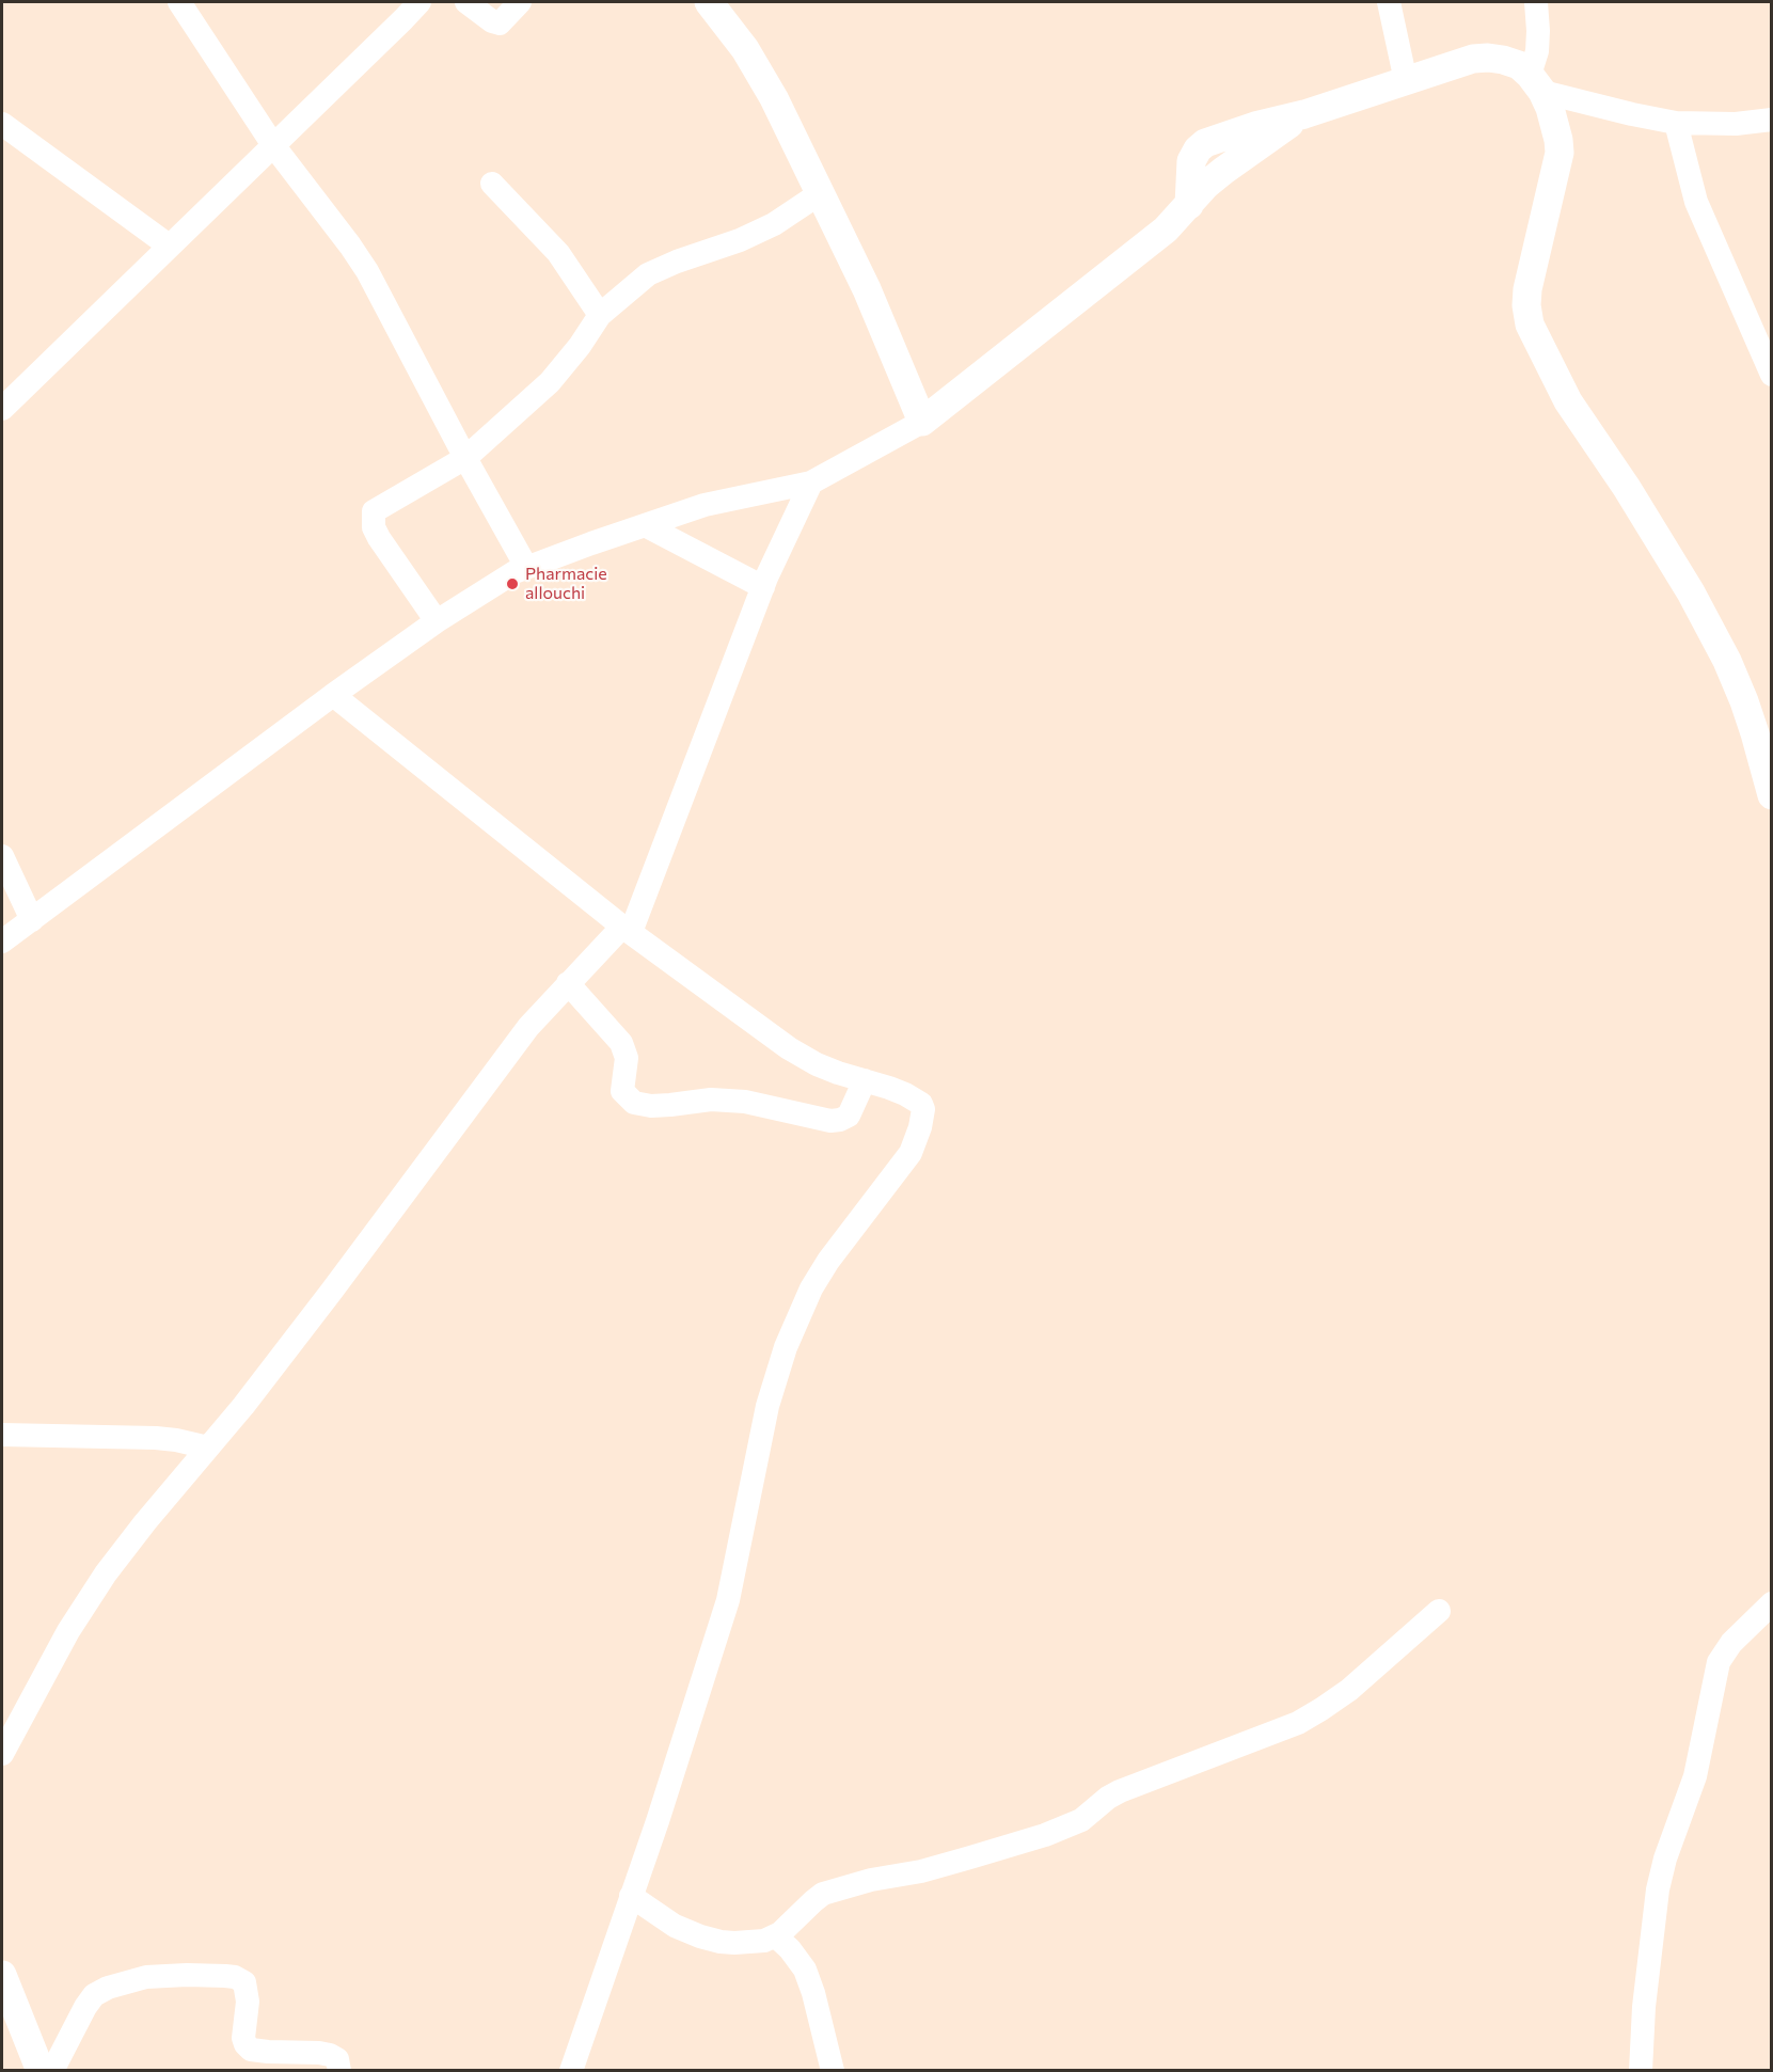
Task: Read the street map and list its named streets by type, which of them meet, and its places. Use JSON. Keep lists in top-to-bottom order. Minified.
{"places":["Pharmacie allouchi"]}
